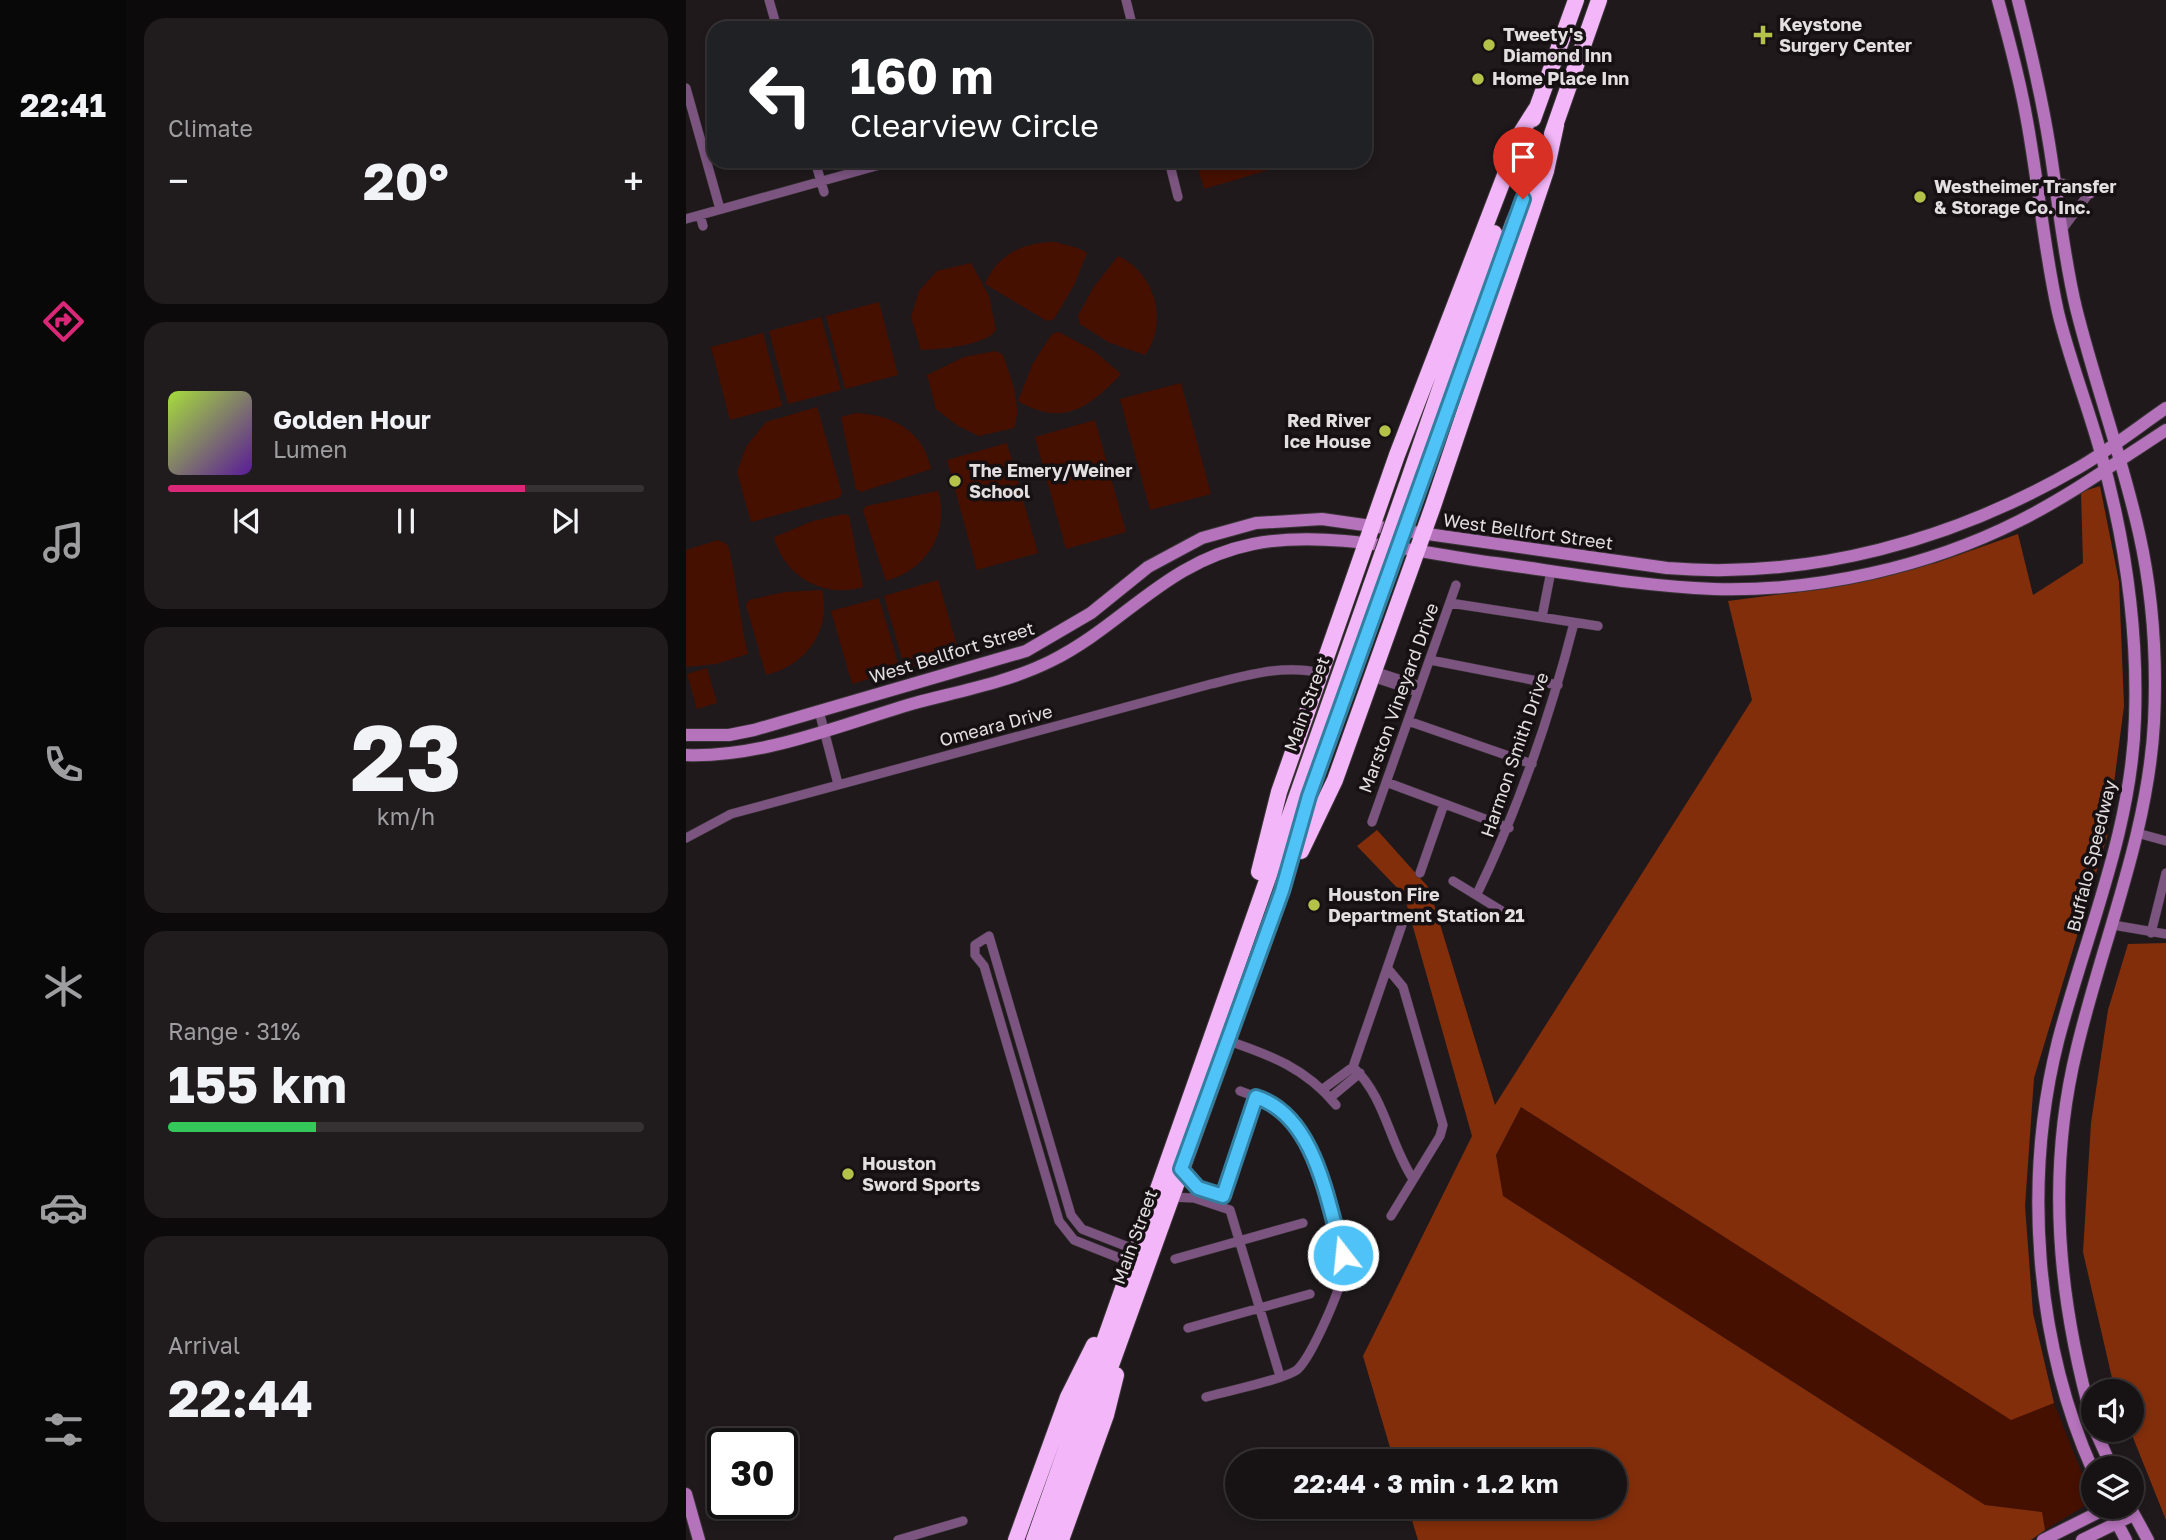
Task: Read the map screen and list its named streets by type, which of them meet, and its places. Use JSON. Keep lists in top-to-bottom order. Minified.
{"streets":{"highway":["Main Street"],"main road":["West Bellfort Street","Buffalo Speedway"],"street":["Marston Vineyard Drive","Omeara Drive","Harmon Smith Drive"]},"crossings":[["West Bellfort Street","Buffalo Speedway"]],"places":{"health":["Keystone Surgery Center"],"other":["Tweety's Diamond Inn","Home Place Inn","Westheimer Transfer & Storage Co. Inc.","Red River Ice House","The Emery/Weiner School","Houston Fire Department Station 21","Houston Sword Sports"]},"page":{"tabs":"22:41","tile":["Climate",["23","km/h"],["Range · 31%","155 km"],["Arrival","22:44"]],"turn":["160 m","Clearview Circle"],"heat":["−","20°","+"],"song":["Golden Hour","Lumen"],"limit":"30","trip":"22:44 · 3 min · 1.2 km"}}
